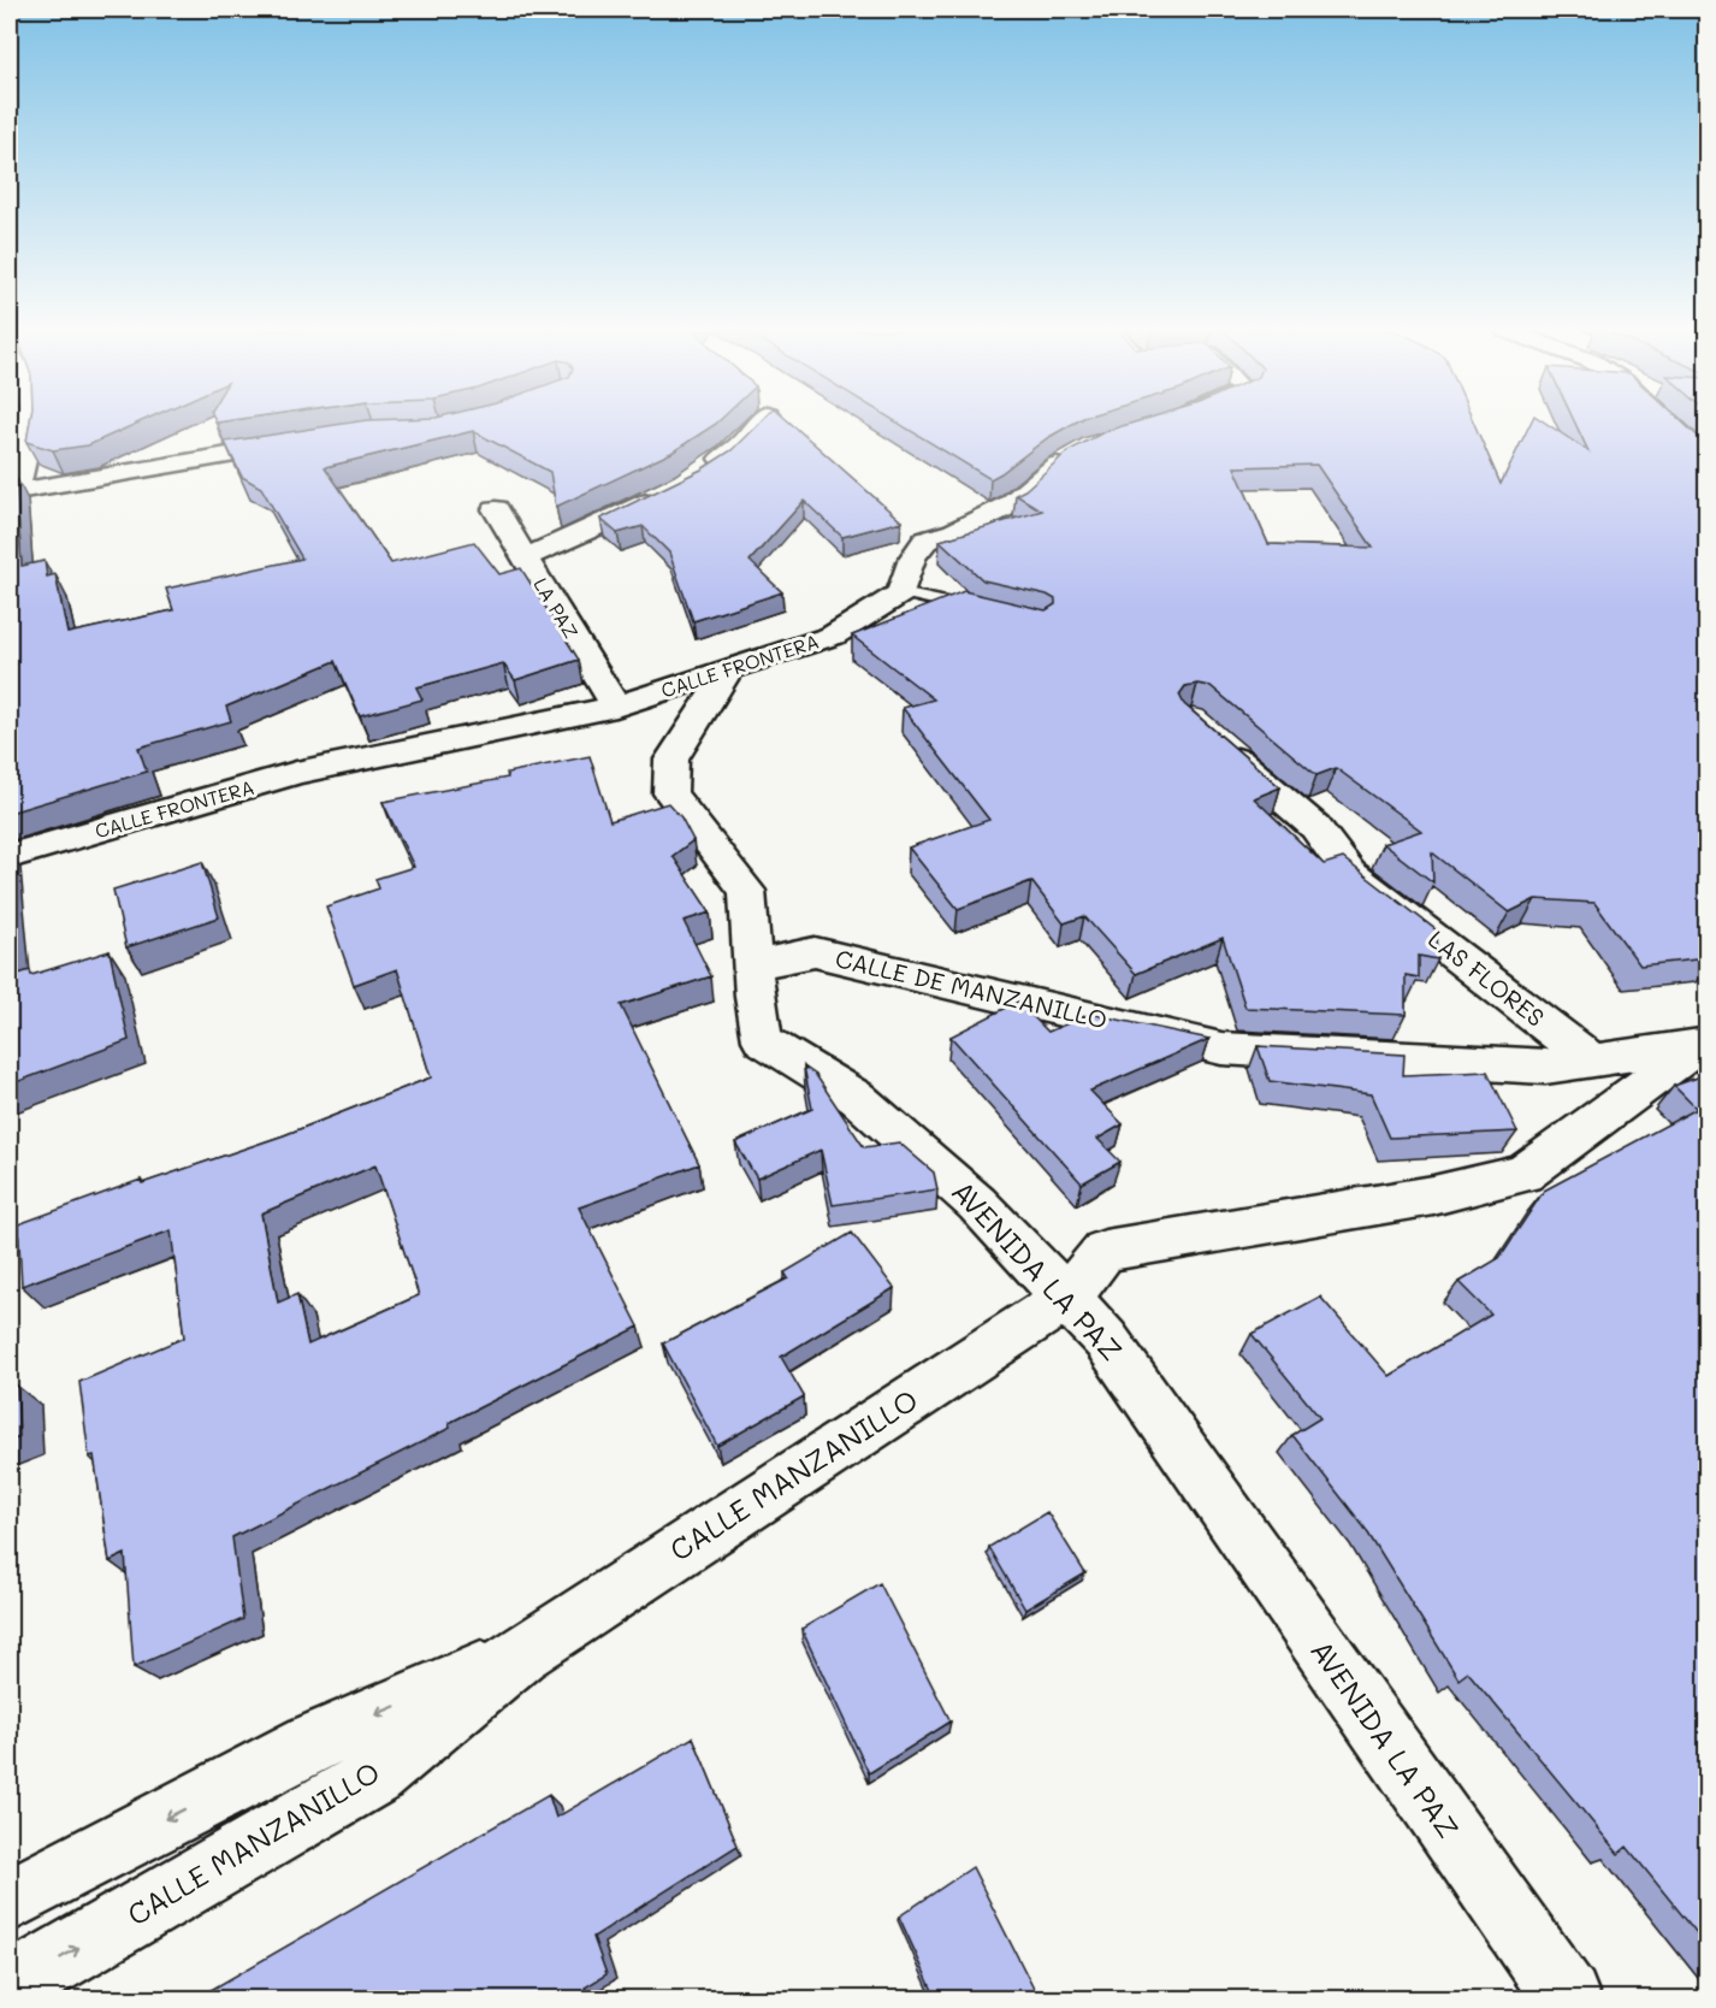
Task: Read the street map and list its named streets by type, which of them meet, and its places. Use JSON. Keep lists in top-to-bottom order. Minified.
{"streets":{"street":["LA PAZ","CALLE FRONTERA","LAS FLORES","CALLE DE MANZANILLO","AVENIDA LA PAZ","CALLE MANZANILLO"]},"crossings":[["LA PAZ","CALLE FRONTERA"],["CALLE FRONTERA","AVENIDA LA PAZ"],["LAS FLORES","CALLE DE MANZANILLO"],["CALLE DE MANZANILLO","AVENIDA LA PAZ"],["CALLE DE MANZANILLO","CALLE MANZANILLO"],["AVENIDA LA PAZ","CALLE MANZANILLO"]]}
